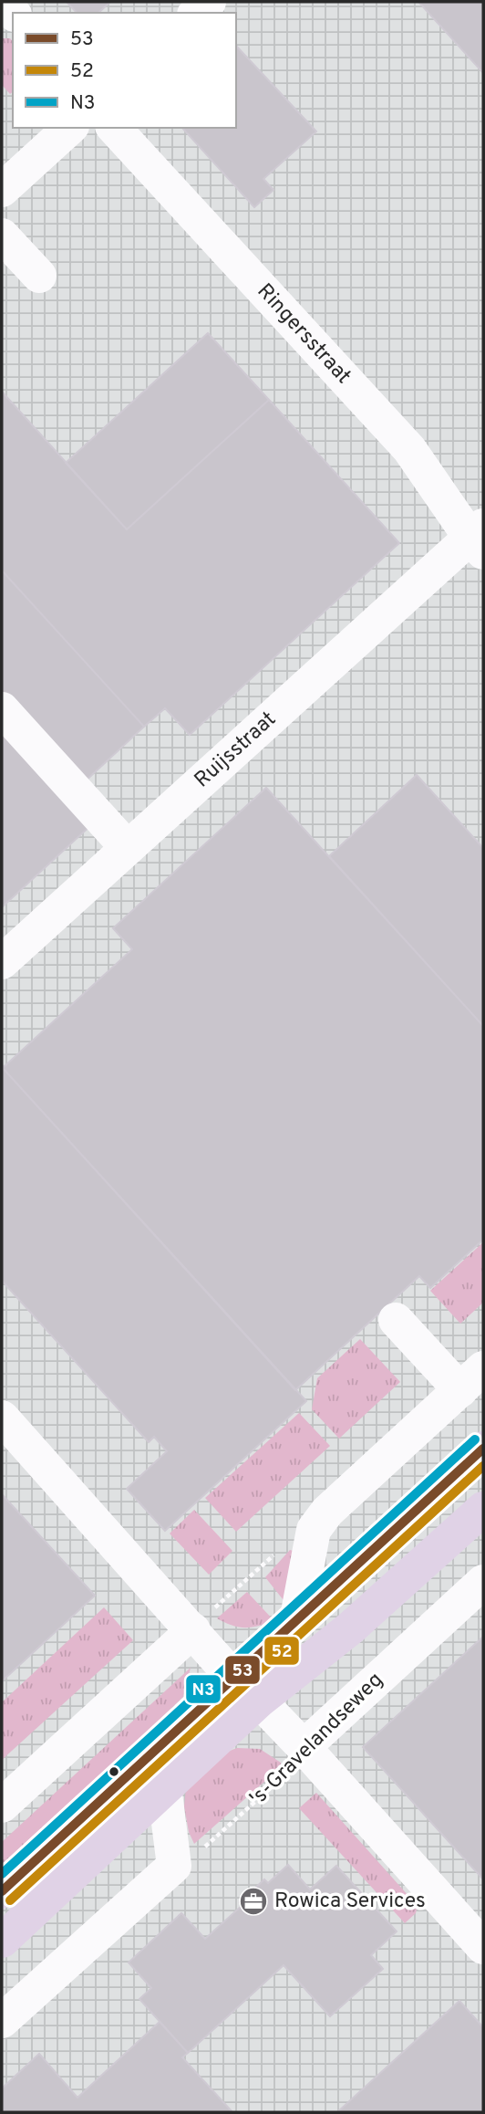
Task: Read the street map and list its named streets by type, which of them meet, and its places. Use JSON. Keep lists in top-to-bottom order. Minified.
{"streets":{"street":["Ringersstraat","Ruijsstraat","'s-Gravelandseweg"]},"crossings":[["Ringersstraat","Ruijsstraat"]],"places":{"office":["Rowica Services"]},"lines":["transit line N3","transit line 53","transit line 52"],"legend":["53","52","N3"]}
